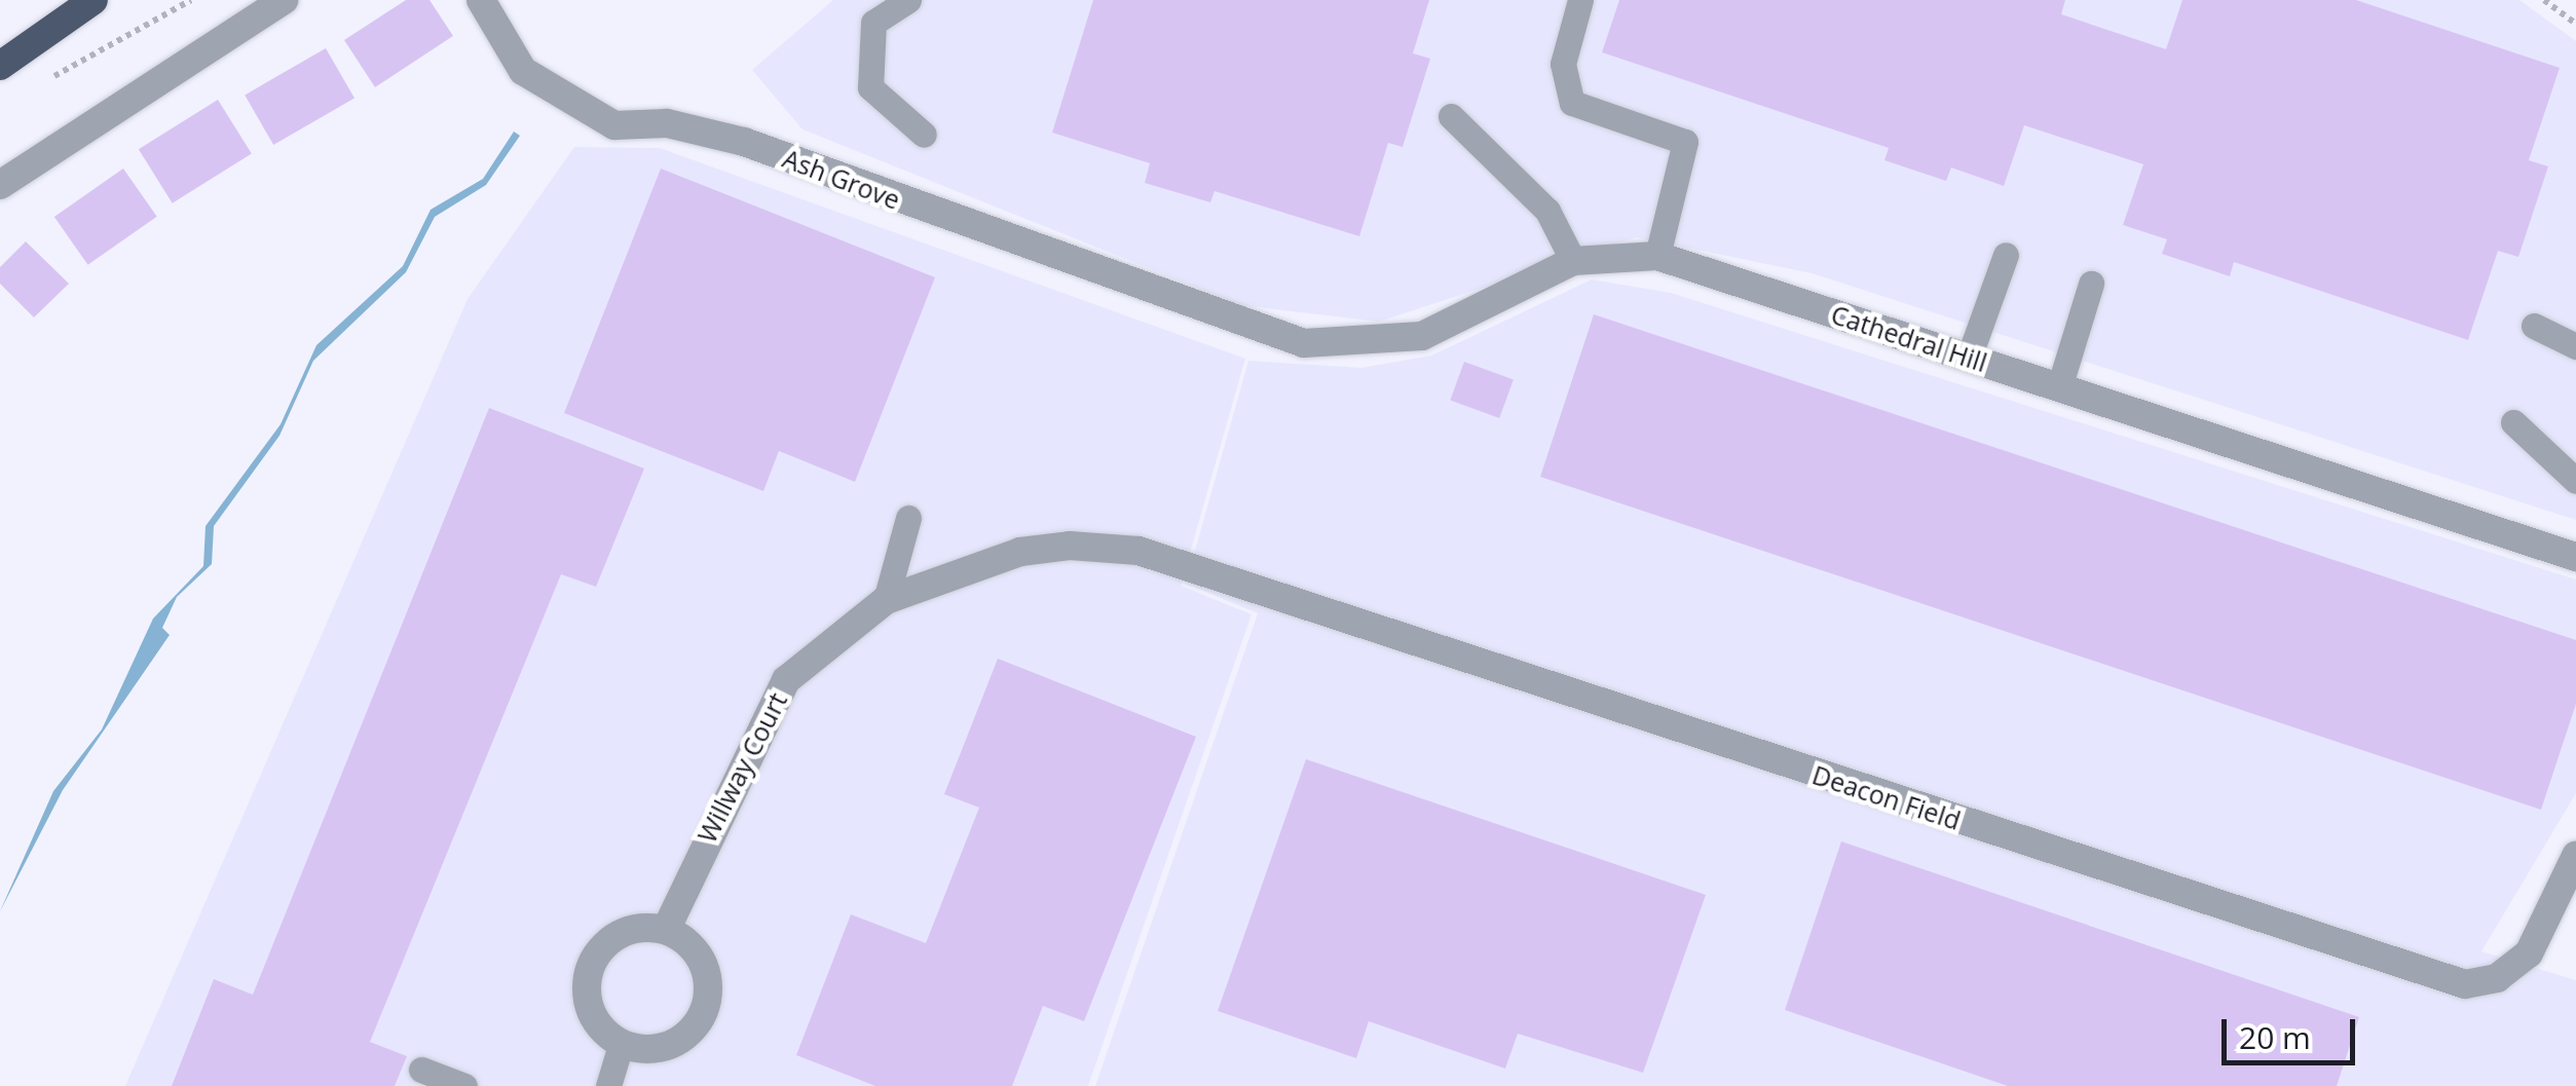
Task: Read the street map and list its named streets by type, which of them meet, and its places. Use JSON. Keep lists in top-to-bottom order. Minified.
{"streets":{"street":["Ash Grove","Cathedral Hill","Willway Court","Deacon Field"]},"crossings":[["Ash Grove","Cathedral Hill"],["Willway Court","Deacon Field"]],"scale_bar":"20 m"}
